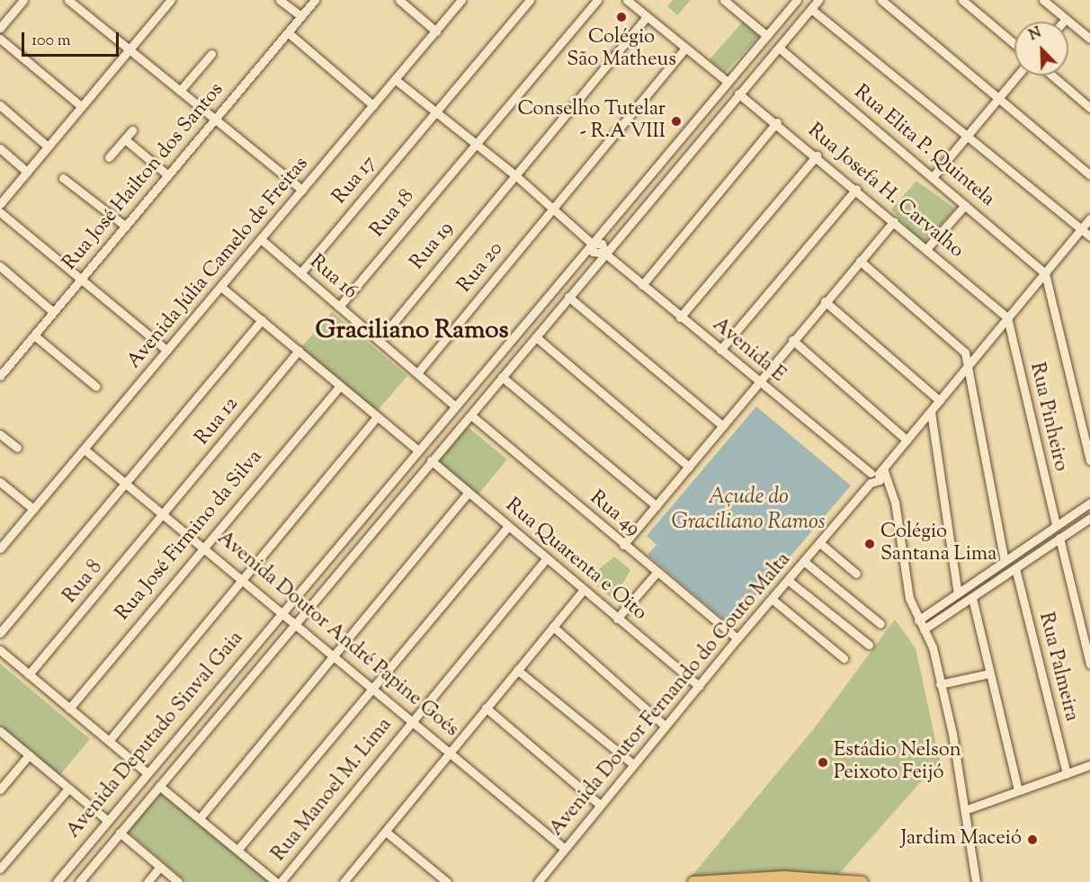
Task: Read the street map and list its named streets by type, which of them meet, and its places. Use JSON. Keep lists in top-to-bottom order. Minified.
{"streets":{"street":["Rua Elita P. Quintela","Rua José Hailton dos Santos","Rua 17","Rua Josefa H. Carvalho","Rua 18","Rua 19","Avenida Júlia Camelo de Freitas","Rua 20","Rua 16","Avenida E","Rua Pinheiro","Rua 12","Rua 49","Rua José Firmino da Silva","Rua Quarenta e Oito","Rua 8","Avenida Doutor André Papine Goés","Rua Palmeira","Avenida Doutor Fernando do Couto Malta","Avenida Deputado Sinval Gaia","Rua Manoel M. Lima"]},"crossings":[["Rua Elita P. Quintela","Avenida Doutor Fernando do Couto Malta"],["Rua Elita P. Quintela","Avenida Deputado Sinval Gaia"],["Rua 17","Rua 16"],["Rua 17","Avenida E"],["Rua Josefa H. Carvalho","Rua Pinheiro"],["Rua Josefa H. Carvalho","Avenida Doutor Fernando do Couto Malta"],["Rua Josefa H. Carvalho","Avenida Deputado Sinval Gaia"],["Rua 18","Rua 16"],["Rua 18","Avenida E"],["Rua 19","Rua 16"],["Rua 19","Avenida E"],["Avenida Júlia Camelo de Freitas","Rua 16"],["Avenida Júlia Camelo de Freitas","Avenida E"],["Avenida Júlia Camelo de Freitas","Avenida Doutor André Papine Goés"],["Rua 20","Rua 16"],["Rua 20","Avenida E"],["Rua 16","Avenida Deputado Sinval Gaia"],["Avenida E","Avenida Doutor Fernando do Couto Malta"],["Avenida E","Avenida Deputado Sinval Gaia"],["Rua Pinheiro","Avenida Doutor Fernando do Couto Malta"],["Rua 12","Rua 8"],["Rua 12","Avenida Doutor André Papine Goés"],["Rua 49","Avenida Doutor Fernando do Couto Malta"],["Rua 49","Avenida Deputado Sinval Gaia"],["Rua José Firmino da Silva","Avenida Doutor André Papine Goés"],["Rua Quarenta e Oito","Avenida Doutor Fernando do Couto Malta"],["Rua Quarenta e Oito","Avenida Deputado Sinval Gaia"],["Rua Quarenta e Oito","Rua Manoel M. Lima"],["Rua 8","Avenida Doutor André Papine Goés"],["Avenida Doutor André Papine Goés","Avenida Doutor Fernando do Couto Malta"],["Avenida Doutor André Papine Goés","Avenida Deputado Sinval Gaia"],["Avenida Doutor André Papine Goés","Rua Manoel M. Lima"]],"districts":["Graciliano Ramos"],"water":["Açude do Graciliano Ramos"],"places":["Colégio São Matheus","Conselho Tutelar - R.A VIII","Colégio Santana Lima","Estádio Nelson Peixoto Feijó","Jardim Maceió"],"scale_bar":"100 m","north":"top left"}
